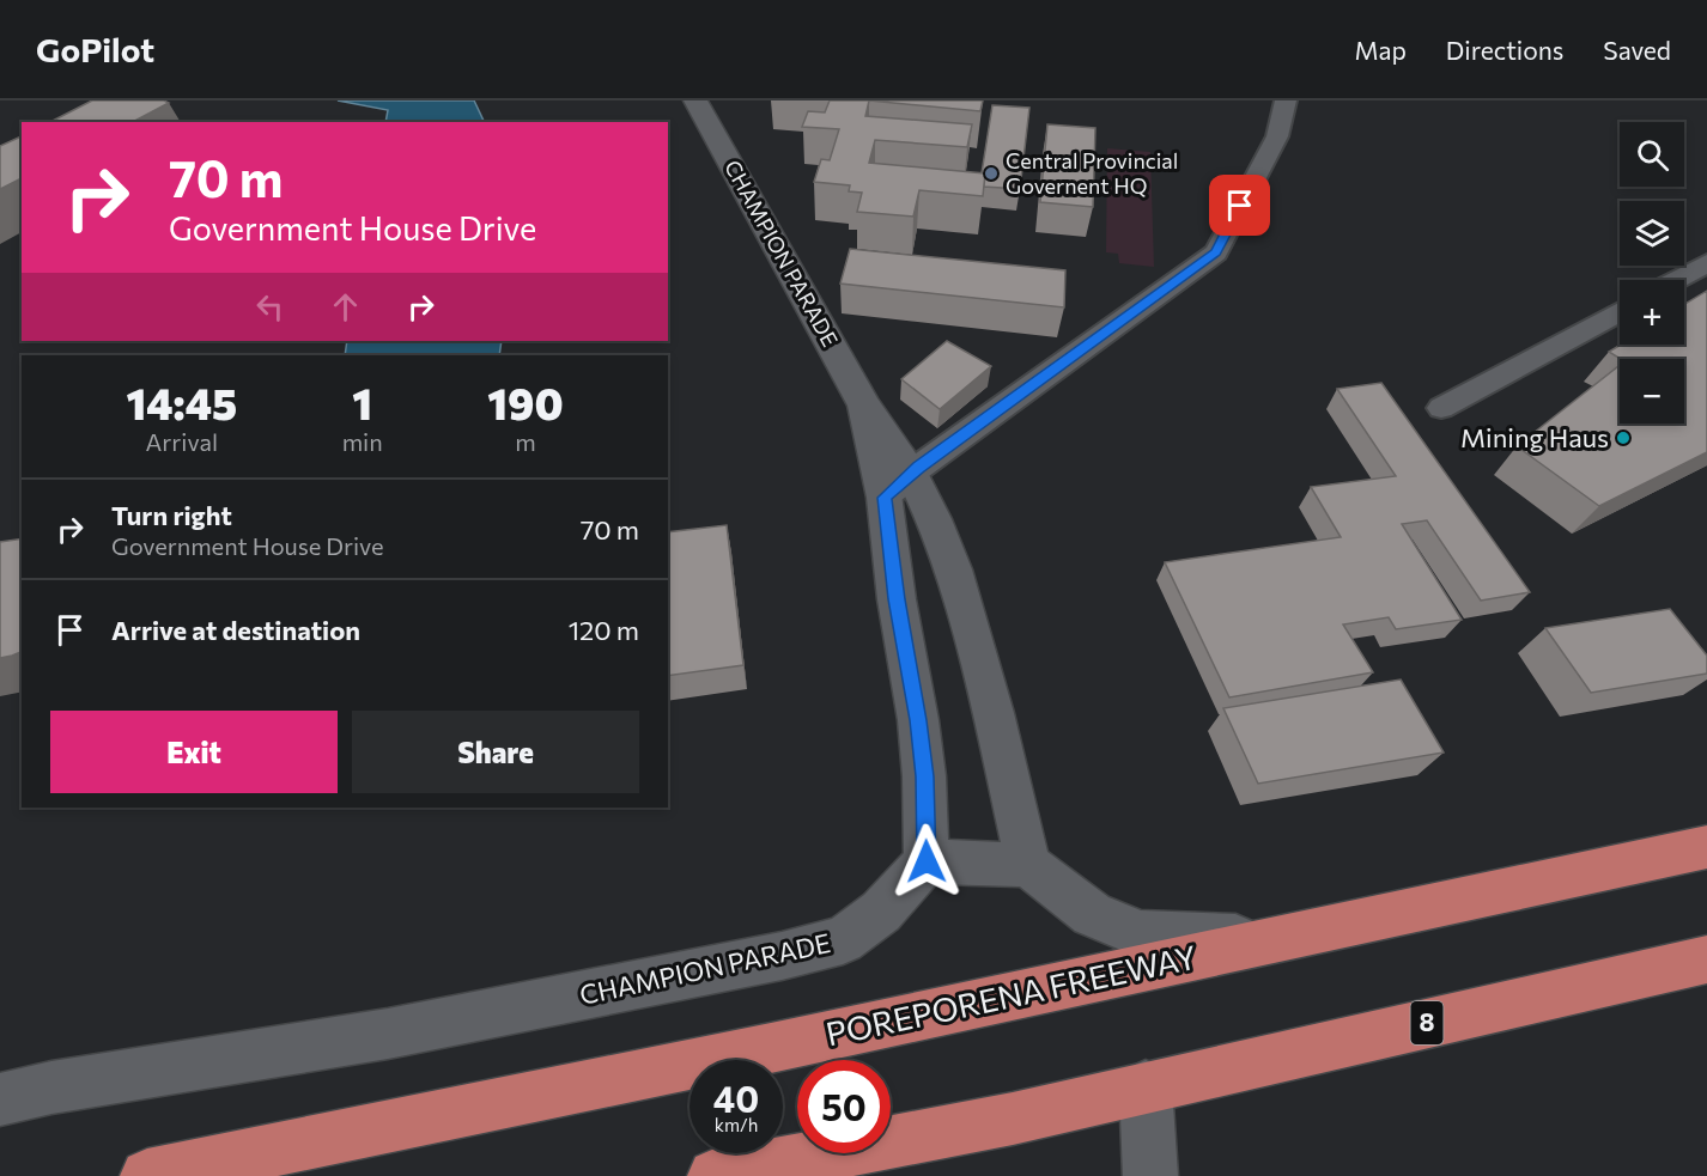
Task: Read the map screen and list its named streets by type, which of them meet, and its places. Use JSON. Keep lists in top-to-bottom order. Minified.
{"streets":{"highway":["POREPORENA FREEWAY","8"],"main road":["CHAMPION PARADE"]},"places":["Central Provincial Governent HQ","Mining Haus"],"page":{"header":"GoPilot","nav":["Map","Directions","Saved"],"map_buttons":["+","−"],"turn":["70 m","Government House Drive"],"eta":["14:45","Arrival","1","min","190","m"],"list":[{"name":"Turn right","note":"Government House Drive","value":"70 m"},{"name":"Arrive at destination","value":"120 m"}],"buttons":["Exit","Share"],"speed":"40 km/h","limit":"50"}}
